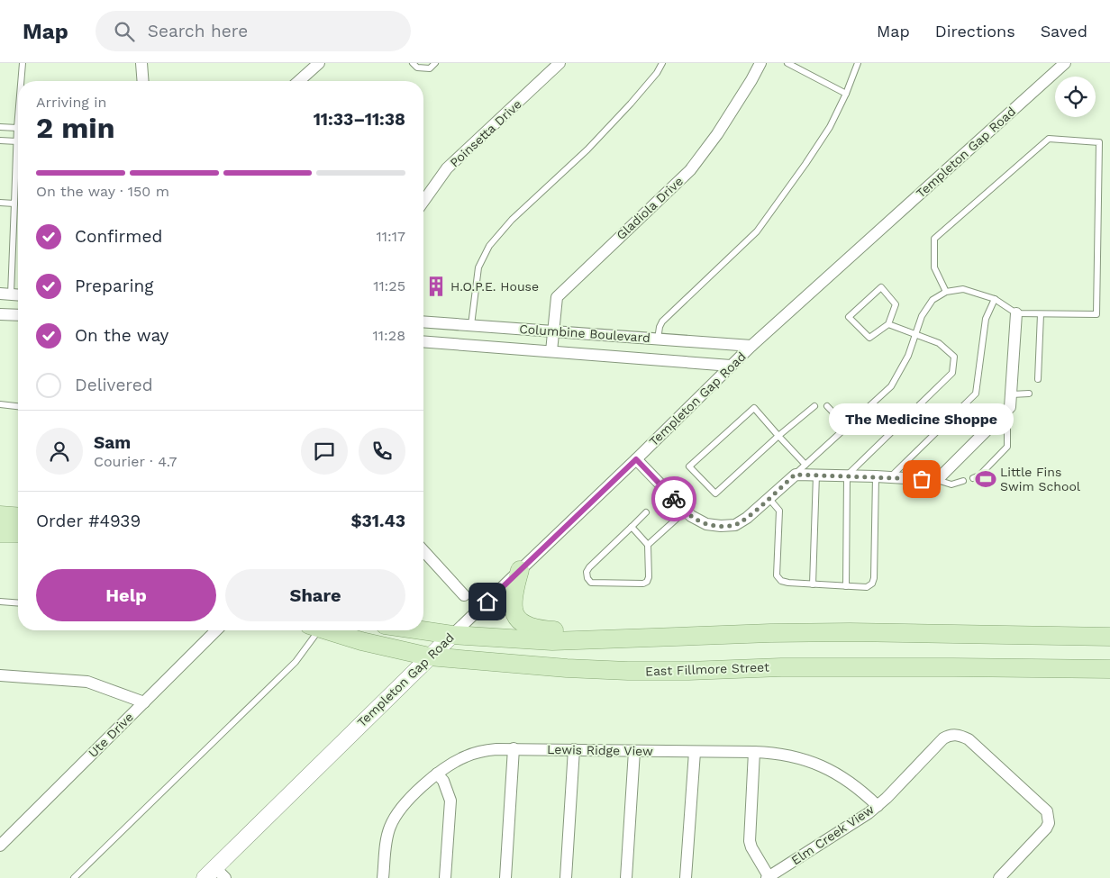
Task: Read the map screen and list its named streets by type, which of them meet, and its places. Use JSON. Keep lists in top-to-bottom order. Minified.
{"streets":{"main road":["East Fillmore Street"],"street":["Poinsetta Drive","Templeton Gap Road","Gladiola Drive","Columbine Boulevard","Ute Drive","Lewis Ridge View","Elm Creek View"]},"crossings":[["Templeton Gap Road","Columbine Boulevard"],["Templeton Gap Road","East Fillmore Street"],["Gladiola Drive","Columbine Boulevard"],["Lewis Ridge View","Elm Creek View"]],"places":{"building":["H.O.P.E. House"],"other":["The Medicine Shoppe"],"sports":["Little Fins Swim School"]},"page":{"header":"Map","search":"Search here","nav":["Map","Directions","Saved"],"heading":["2 min","Arriving in","11:33–11:38"],"panel":["Sam","Courier · 4.7","Order #4939","$31.43"],"bar":"On the way · 150 m","list":[["Confirmed","11:17"],["Preparing","11:25"],["On the way","11:28"],"Delivered"],"bubble":"The Medicine Shoppe","buttons":["Help","Share"]}}
